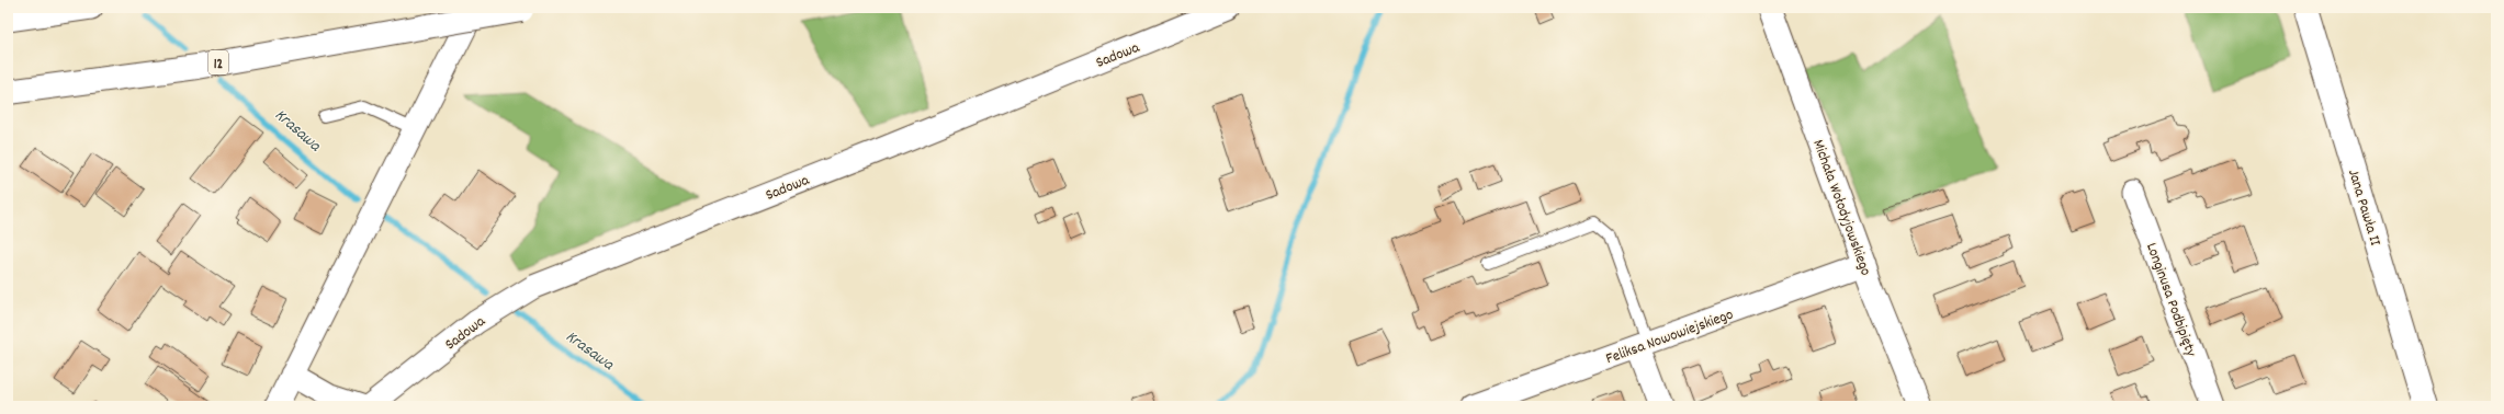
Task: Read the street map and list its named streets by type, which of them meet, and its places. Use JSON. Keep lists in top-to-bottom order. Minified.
{"streets":{"main road":["12","Jana Pawła II"],"street":["Sadowa","Michała Wołodyjowskiego","Longinusa Podbipięty","Feliksa Nowowiejskiego"]},"crossings":[["Michała Wołodyjowskiego","Feliksa Nowowiejskiego"]],"water":["Krasawa"]}
